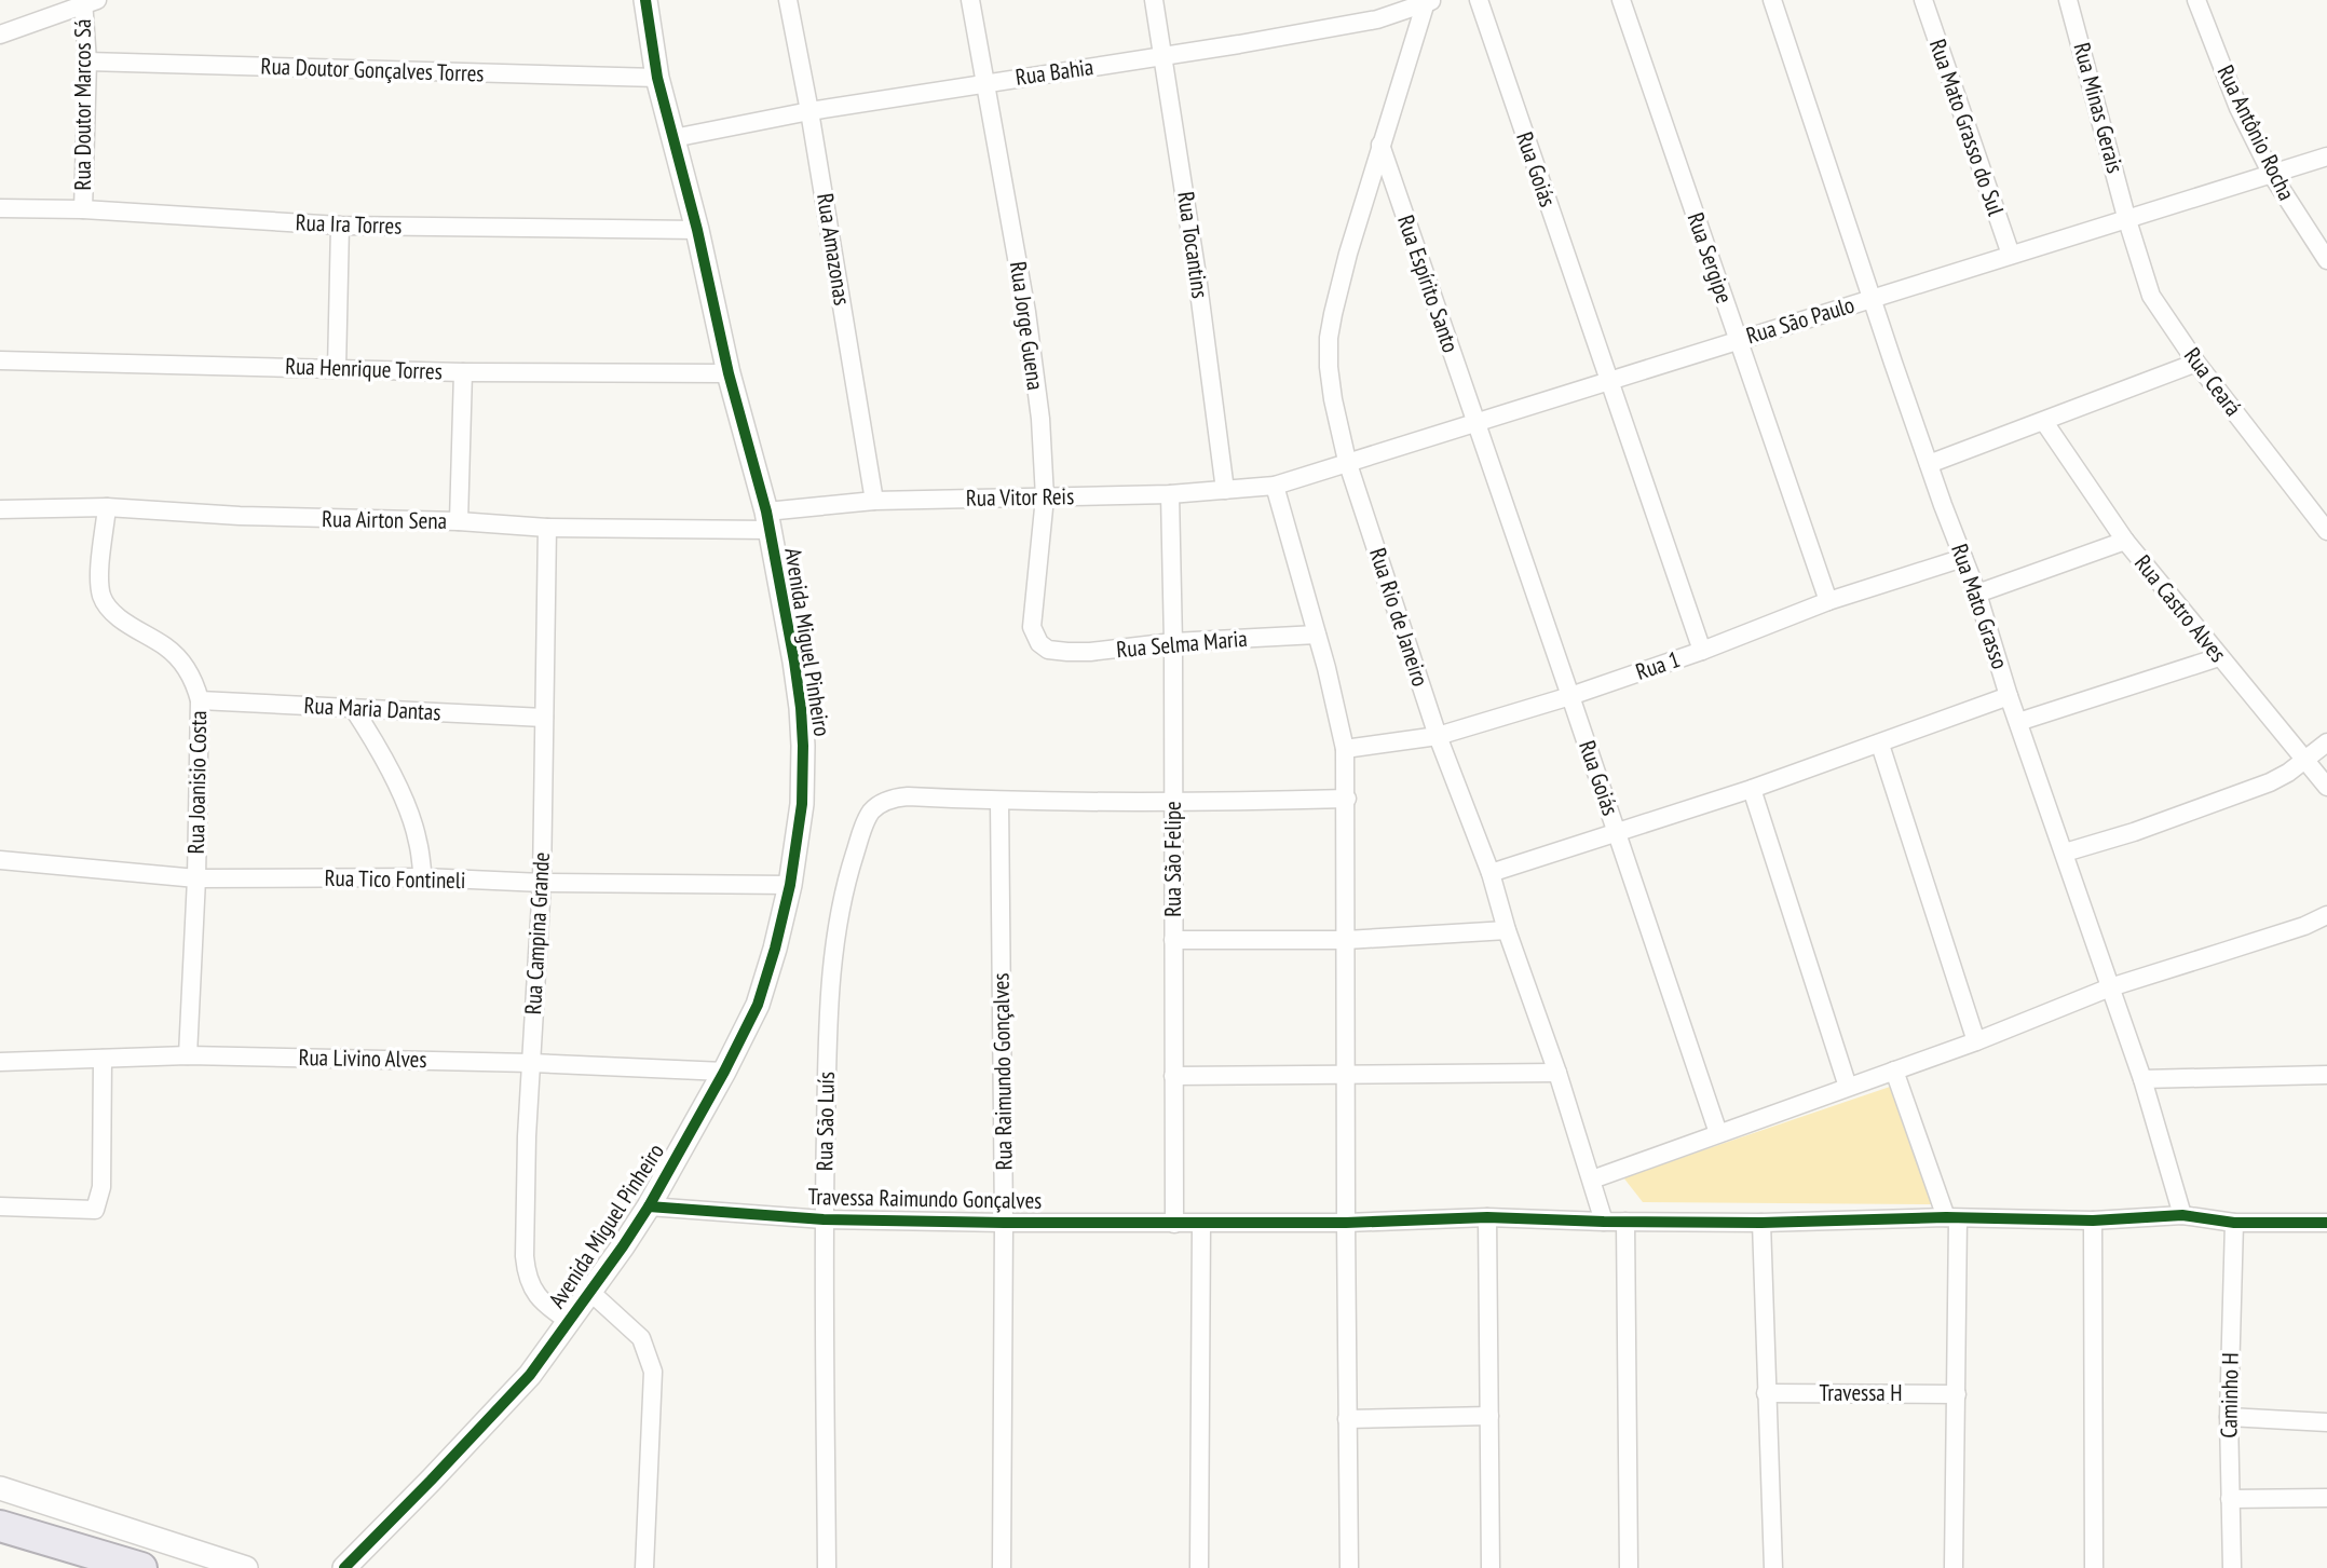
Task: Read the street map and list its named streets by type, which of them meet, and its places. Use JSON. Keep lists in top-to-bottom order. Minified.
{"streets":{"street":["Rua Doutor Gonçalves Torres","Rua Bahia","Rua Doutor Marcos Sá","Rua Minas Gerais","Rua Mato Grasso do Sul","Rua Antônio Rocha","Rua Goiás","Rua Ira Torres","Rua Tocantins","Rua Amazonas","Rua Sergipe","Rua Espírito Santo","Rua São Paulo","Rua Jorge Guena","Rua Henrique Torres","Rua Ceará","Rua Vitor Reis","Rua Airton Sena","Rua Mato Grasso","Rua Castro Alves","Rua Rio de Janeiro","Avenida Miguel Pinheiro","Rua Selma Maria","Rua 1","Rua Maria Dantas","Rua Joanisio Costa","Rua São Felipe","Rua Tico Fontineli","Rua Campina Grande","Rua Livino Alves","Rua Raimundo Gonçalves","Rua São Luís","Travessa Raimundo Gonçalves","Travessa H","Caminho H"]},"crossings":[["Rua Doutor Gonçalves Torres","Rua Doutor Marcos Sá"],["Rua Doutor Gonçalves Torres","Avenida Miguel Pinheiro"],["Rua Bahia","Rua Tocantins"],["Rua Bahia","Rua Amazonas"],["Rua Bahia","Rua Jorge Guena"],["Rua Bahia","Rua Rio de Janeiro"],["Rua Bahia","Avenida Miguel Pinheiro"],["Rua Doutor Marcos Sá","Rua Ira Torres"],["Rua Minas Gerais","Rua São Paulo"],["Rua Minas Gerais","Rua Ceará"],["Rua Mato Grasso do Sul","Rua São Paulo"],["Rua Antônio Rocha","Rua São Paulo"],["Rua Goiás","Rua Espírito Santo"],["Rua Goiás","Rua São Paulo"],["Rua Goiás","Rua 1"],["Rua Ira Torres","Avenida Miguel Pinheiro"],["Rua Tocantins","Rua Vitor Reis"],["Rua Amazonas","Rua Vitor Reis"],["Rua Sergipe","Rua São Paulo"],["Rua Sergipe","Rua 1"],["Rua Espírito Santo","Rua São Paulo"],["Rua Espírito Santo","Rua Rio de Janeiro"],["Rua São Paulo","Rua Ceará"],["Rua São Paulo","Rua Vitor Reis"],["Rua São Paulo","Rua Mato Grasso"],["Rua São Paulo","Rua Rio de Janeiro"],["Rua Jorge Guena","Rua Vitor Reis"],["Rua Jorge Guena","Rua Selma Maria"],["Rua Henrique Torres","Avenida Miguel Pinheiro"],["Rua Vitor Reis","Rua Airton Sena"],["Rua Vitor Reis","Avenida Miguel Pinheiro"],["Rua Vitor Reis","Rua São Felipe"],["Rua Airton Sena","Avenida Miguel Pinheiro"],["Rua Airton Sena","Rua Joanisio Costa"],["Rua Airton Sena","Rua Campina Grande"],["Rua Mato Grasso","Rua 1"],["Rua Mato Grasso","Travessa Raimundo Gonçalves"],["Rua Rio de Janeiro","Rua 1"],["Rua Rio de Janeiro","Travessa Raimundo Gonçalves"],["Avenida Miguel Pinheiro","Rua Tico Fontineli"],["Avenida Miguel Pinheiro","Rua Campina Grande"],["Avenida Miguel Pinheiro","Rua Livino Alves"],["Avenida Miguel Pinheiro","Travessa Raimundo Gonçalves"],["Rua Selma Maria","Rua São Felipe"],["Rua Maria Dantas","Rua Joanisio Costa"],["Rua Maria Dantas","Rua Campina Grande"],["Rua Joanisio Costa","Rua Tico Fontineli"],["Rua Joanisio Costa","Rua Livino Alves"],["Rua São Felipe","Travessa Raimundo Gonçalves"],["Rua Tico Fontineli","Rua Campina Grande"],["Rua Campina Grande","Rua Livino Alves"],["Rua Raimundo Gonçalves","Rua São Luís"],["Rua Raimundo Gonçalves","Travessa Raimundo Gonçalves"],["Rua São Luís","Travessa Raimundo Gonçalves"],["Travessa Raimundo Gonçalves","Caminho H"]]}
